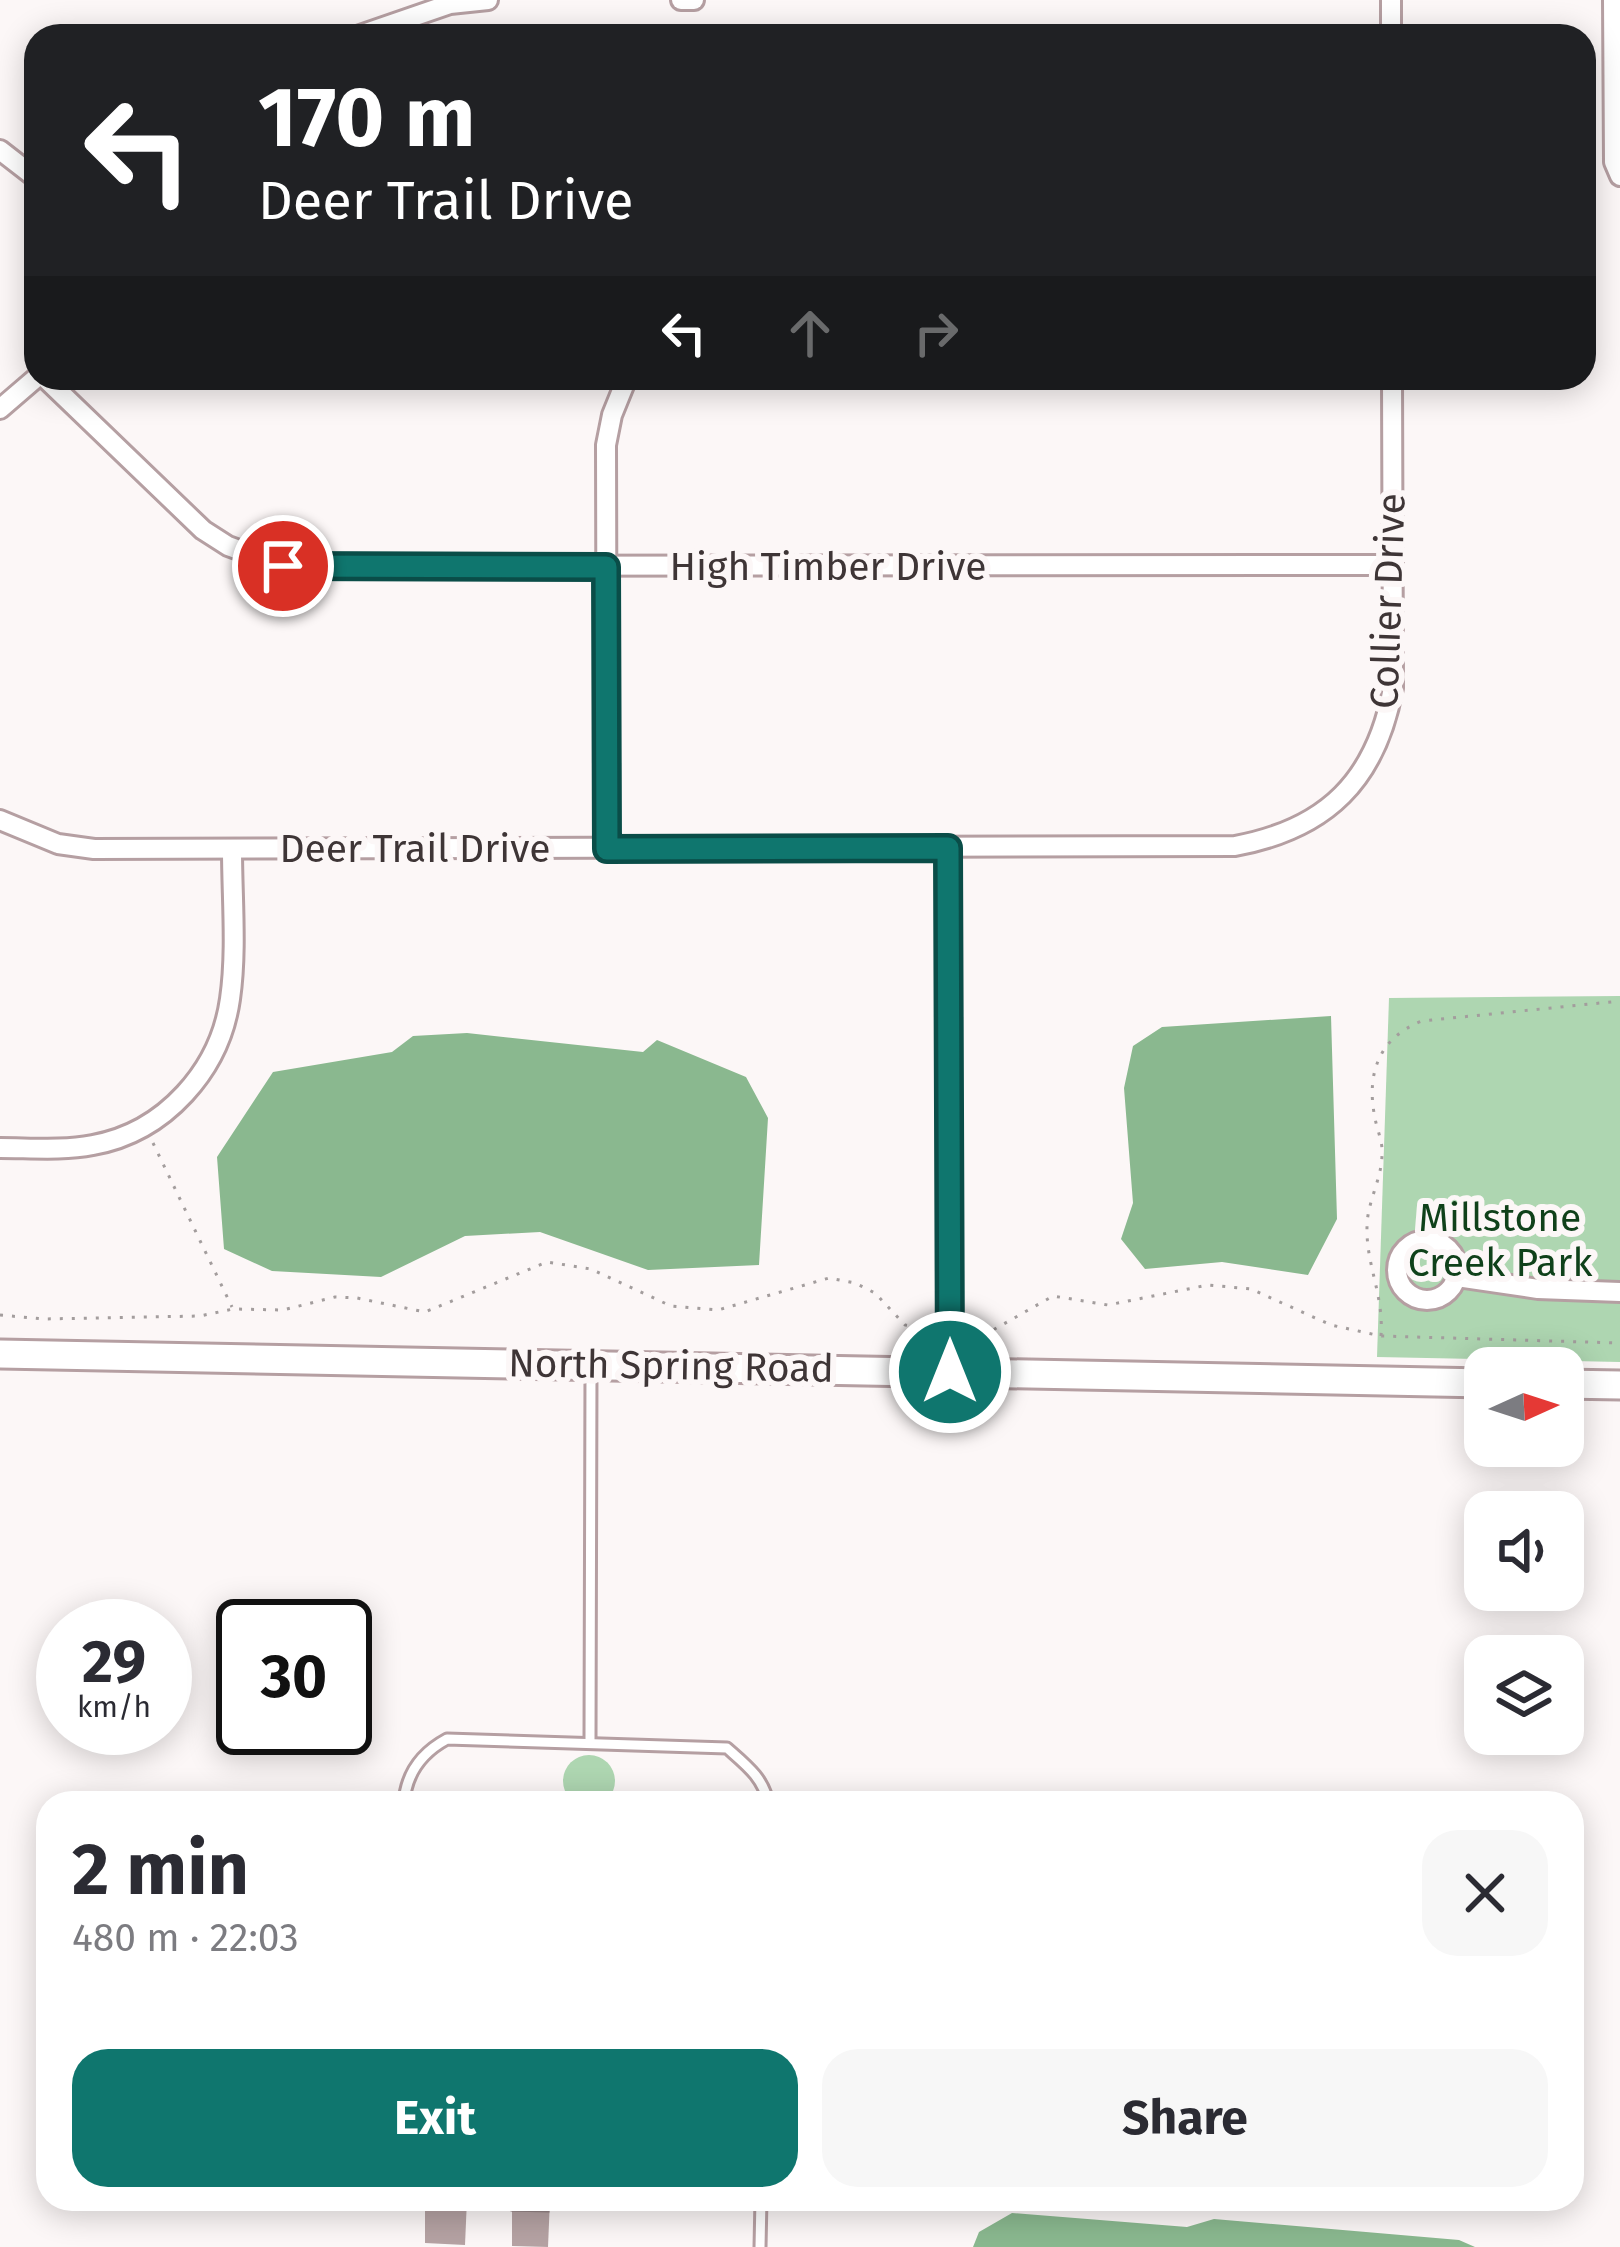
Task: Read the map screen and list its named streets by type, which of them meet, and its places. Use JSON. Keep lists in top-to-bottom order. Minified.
{"streets":{"main road":["North Spring Road"],"street":["High Timber Drive","Collier Drive","Deer Trail Drive"]},"crossings":[["High Timber Drive","Collier Drive"],["Collier Drive","Deer Trail Drive"]],"parks":["Millstone Creek Park"],"north":"right","page":{"turn":["170 m","Deer Trail Drive"],"speed":"29 km/h","limit":"30","heading":["2 min","480 m · 22:03"],"buttons":["Exit","Share"]}}
